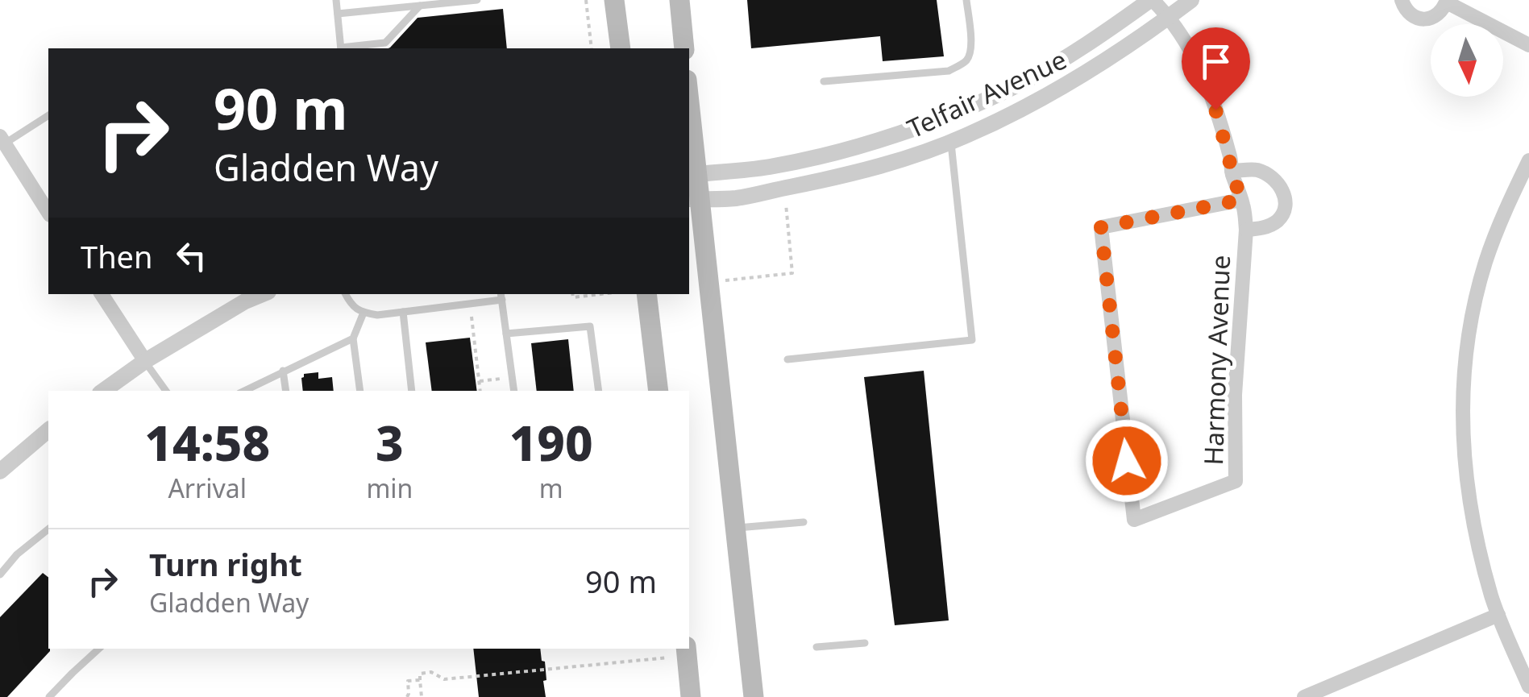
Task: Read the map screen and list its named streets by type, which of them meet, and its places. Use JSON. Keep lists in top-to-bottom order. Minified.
{"streets":{"street":["Telfair Avenue","Harmony Avenue"]},"crossings":[["Telfair Avenue","Harmony Avenue"]],"north":"bottom","page":{"turn":["90 m","Gladden Way"],"then":"Then","eta":["14:58","Arrival","3","min","190","m"],"list":[{"name":"Turn right","note":"Gladden Way","value":"90 m"}]}}
